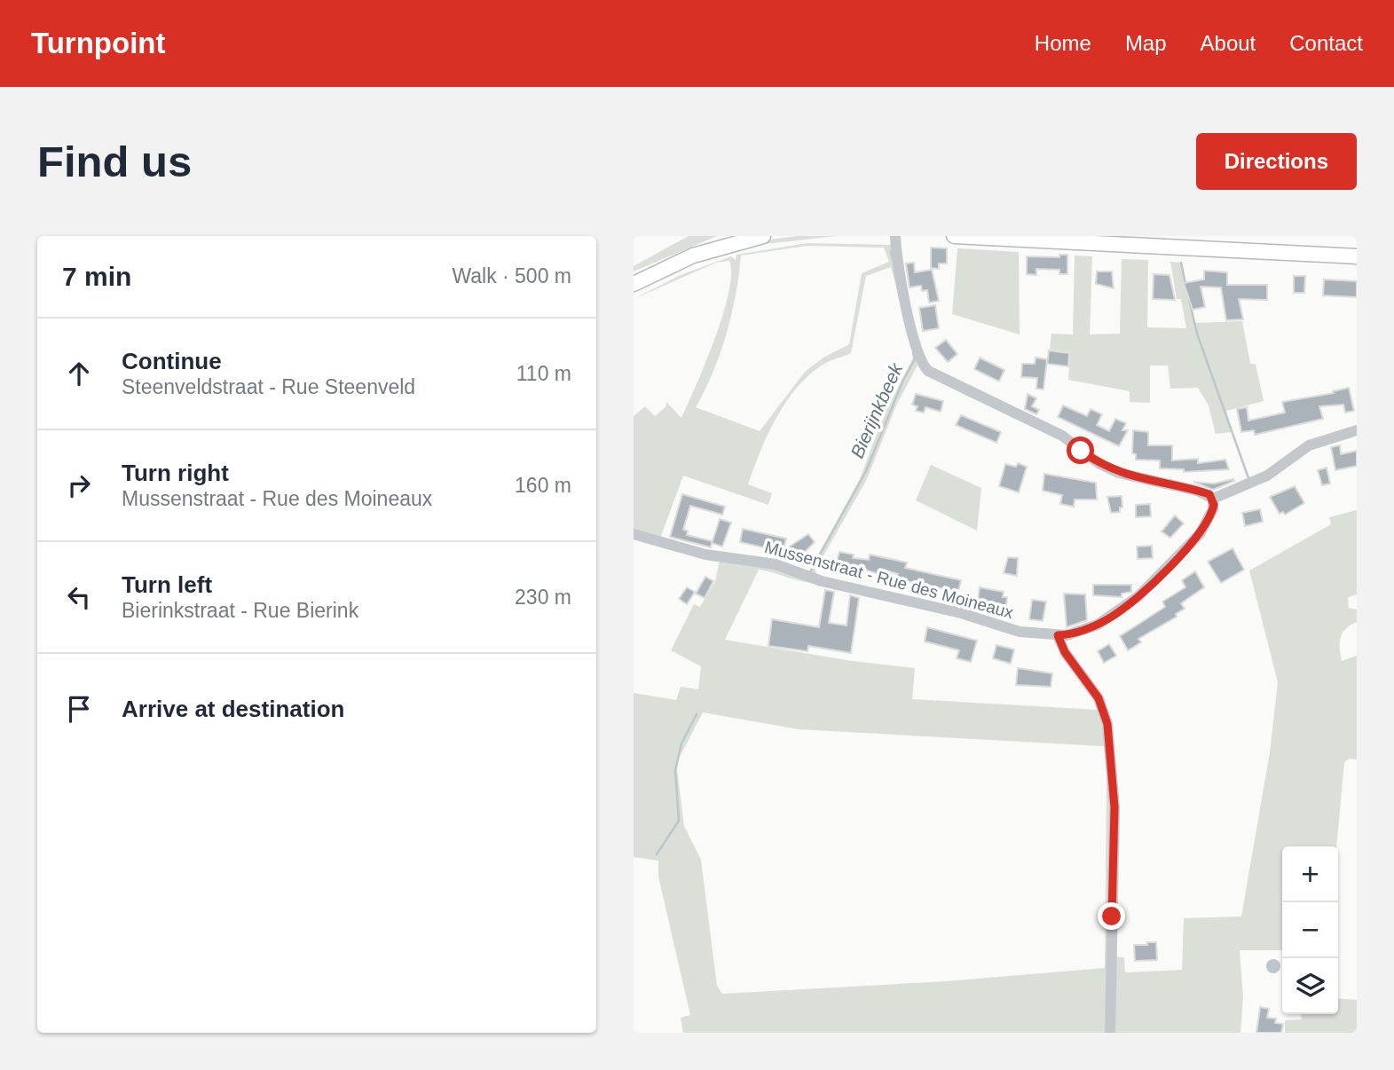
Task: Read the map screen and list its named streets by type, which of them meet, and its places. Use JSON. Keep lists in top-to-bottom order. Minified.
{"streets":{"street":["Mussenstraat - Rue des Moineaux"]},"water":["Bierijnkbeek"],"page":{"header":"Turnpoint","nav":["Home","Map","About","Contact"],"buttons":"Directions","title":"Find us","heading":["7 min","Walk · 500 m"],"list":[["Continue","Steenveldstraat - Rue Steenveld","110 m"],["Turn right","Mussenstraat - Rue des Moineaux","160 m"],["Turn left","Bierinkstraat - Rue Bierink","230 m"],"Arrive at destination"],"map_buttons":["+","−"]}}
